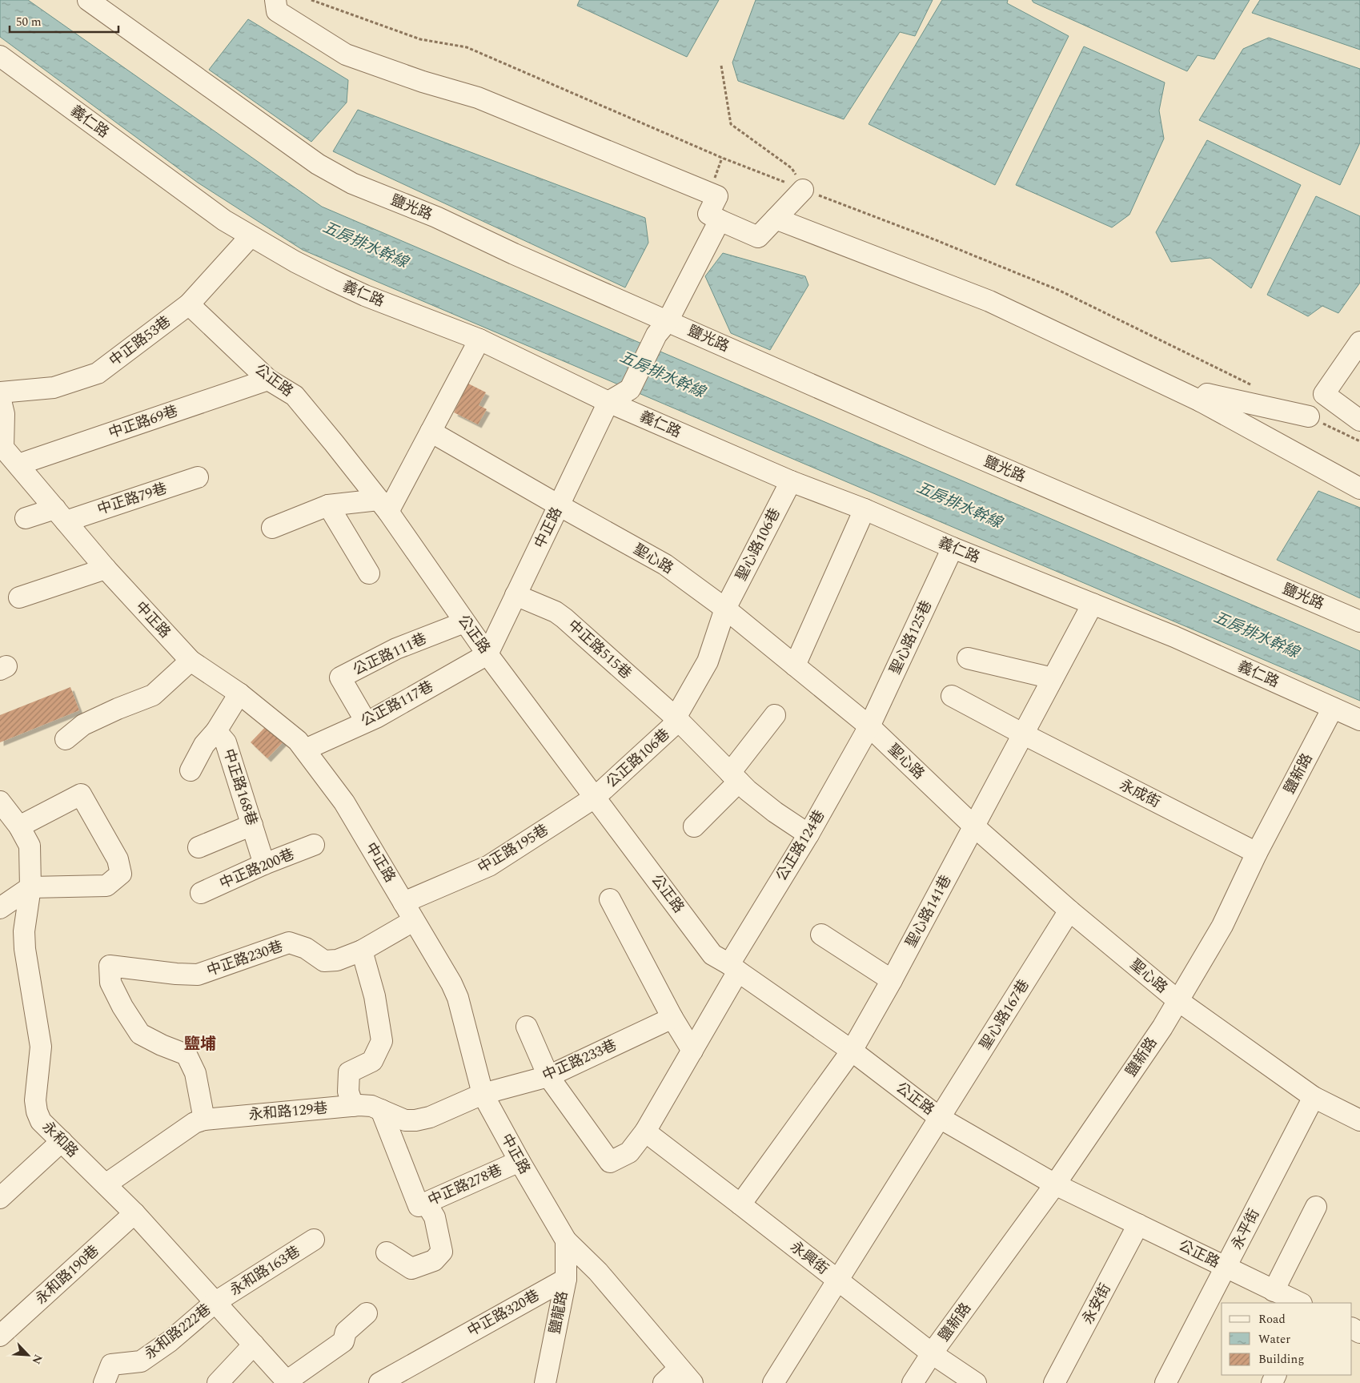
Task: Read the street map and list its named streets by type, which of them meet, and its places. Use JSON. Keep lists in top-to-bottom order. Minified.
{"streets":{"street":["義仁路","鹽光路","中正路53巷","公正路","中正路69巷","中正路79巷","中正路","聖心路106巷","聖心路","聖心路125巷","中正路515巷","公正路111巷","公正路117巷","公正路106巷","鹽新路","中正路168巷","永成街","公正路124巷","中正路195巷","中正路200巷","聖心路141巷","中正路230巷","聖心路167巷","中正路233巷","永和路129巷","永和路","中正路278巷","永平街","永興街","永和路163巷","永和路190巷","永安街","鹽龍路","中正路320巷","永和路222巷"]},"crossings":[["義仁路","中正路53巷"],["義仁路","中正路"],["義仁路","聖心路106巷"],["義仁路","聖心路125巷"],["義仁路","鹽新路"],["義仁路","聖心路141巷"],["中正路53巷","公正路"],["公正路","中正路69巷"],["公正路","中正路"],["公正路","公正路111巷"],["公正路","公正路117巷"],["公正路","公正路106巷"],["公正路","鹽新路"],["公正路","公正路124巷"],["公正路","中正路195巷"],["公正路","聖心路141巷"],["公正路","聖心路167巷"],["公正路","永平街"],["公正路","永安街"],["中正路69巷","中正路"],["中正路79巷","中正路"],["中正路","聖心路"],["中正路","中正路515巷"],["中正路","公正路117巷"],["中正路","中正路195巷"],["中正路","中正路230巷"],["中正路","中正路233巷"],["中正路","永和路129巷"],["中正路","中正路278巷"],["中正路","鹽龍路"],["聖心路106巷","聖心路"],["聖心路106巷","中正路515巷"],["聖心路106巷","公正路106巷"],["聖心路","聖心路125巷"],["聖心路","鹽新路"],["聖心路","公正路124巷"],["聖心路","聖心路141巷"],["聖心路","聖心路167巷"],["聖心路","永平街"],["聖心路125巷","公正路124巷"],["中正路515巷","公正路106巷"],["中正路515巷","公正路124巷"],["公正路111巷","公正路117巷"],["公正路106巷","中正路195巷"],["鹽新路","永成街"],["鹽新路","永興街"],["中正路168巷","中正路200巷"],["永成街","聖心路141巷"],["公正路124巷","中正路233巷"],["公正路124巷","永興街"],["中正路195巷","中正路230巷"],["聖心路141巷","永興街"],["中正路230巷","永和路129巷"],["聖心路167巷","永興街"],["中正路233巷","永和路129巷"],["永和路129巷","永和路"],["永和路129巷","中正路278巷"],["永和路","永和路163巷"],["永和路","永和路190巷"],["永和路","永和路222巷"],["永和路163巷","永和路222巷"],["鹽龍路","中正路320巷"]],"districts":["鹽埔"],"water":["五房排水幹線"],"legend":["Road","Water","Building"],"scale_bar":"50 m","north":"bottom right"}
